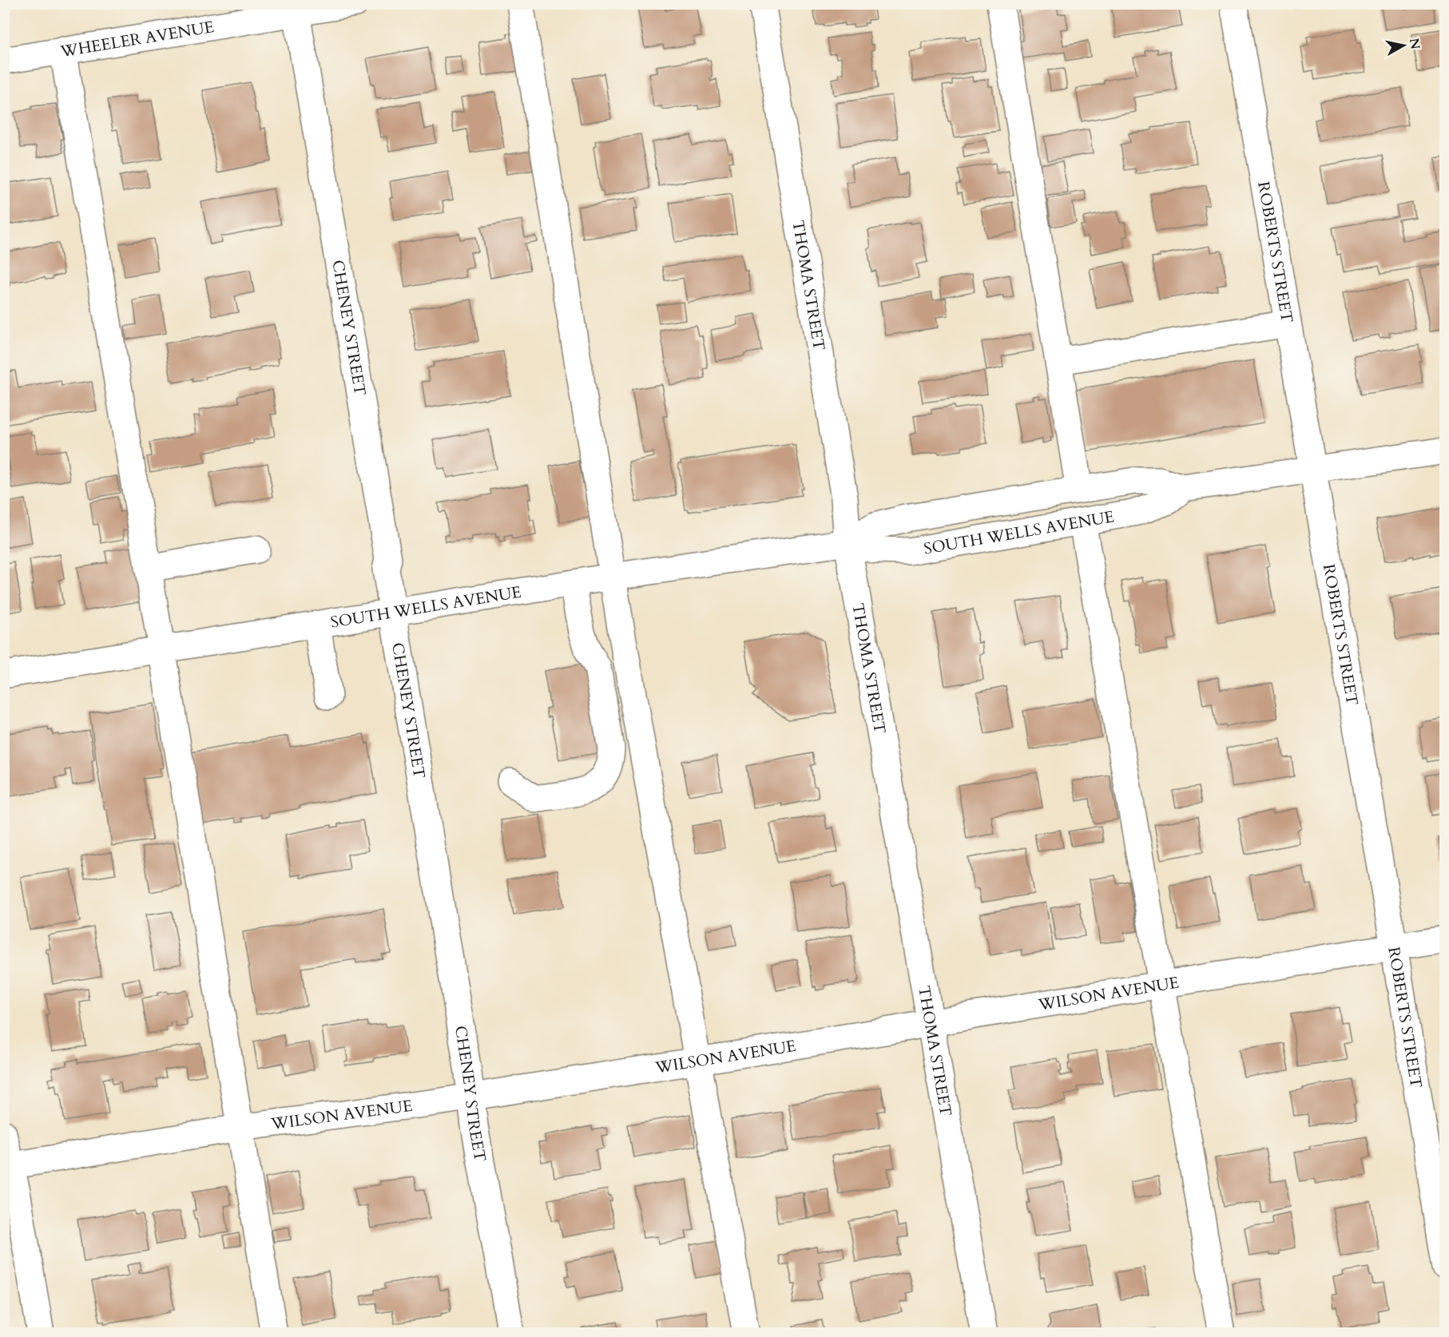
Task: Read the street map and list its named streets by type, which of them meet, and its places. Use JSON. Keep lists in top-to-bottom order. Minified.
{"streets":{"street":["WHEELER AVENUE","ROBERTS STREET","THOMA STREET","CHENEY STREET","SOUTH WELLS AVENUE","WILSON AVENUE"]},"crossings":[["WHEELER AVENUE","CHENEY STREET"],["ROBERTS STREET","SOUTH WELLS AVENUE"],["ROBERTS STREET","WILSON AVENUE"],["THOMA STREET","SOUTH WELLS AVENUE"],["THOMA STREET","WILSON AVENUE"],["CHENEY STREET","SOUTH WELLS AVENUE"],["CHENEY STREET","WILSON AVENUE"]],"north":"right"}
